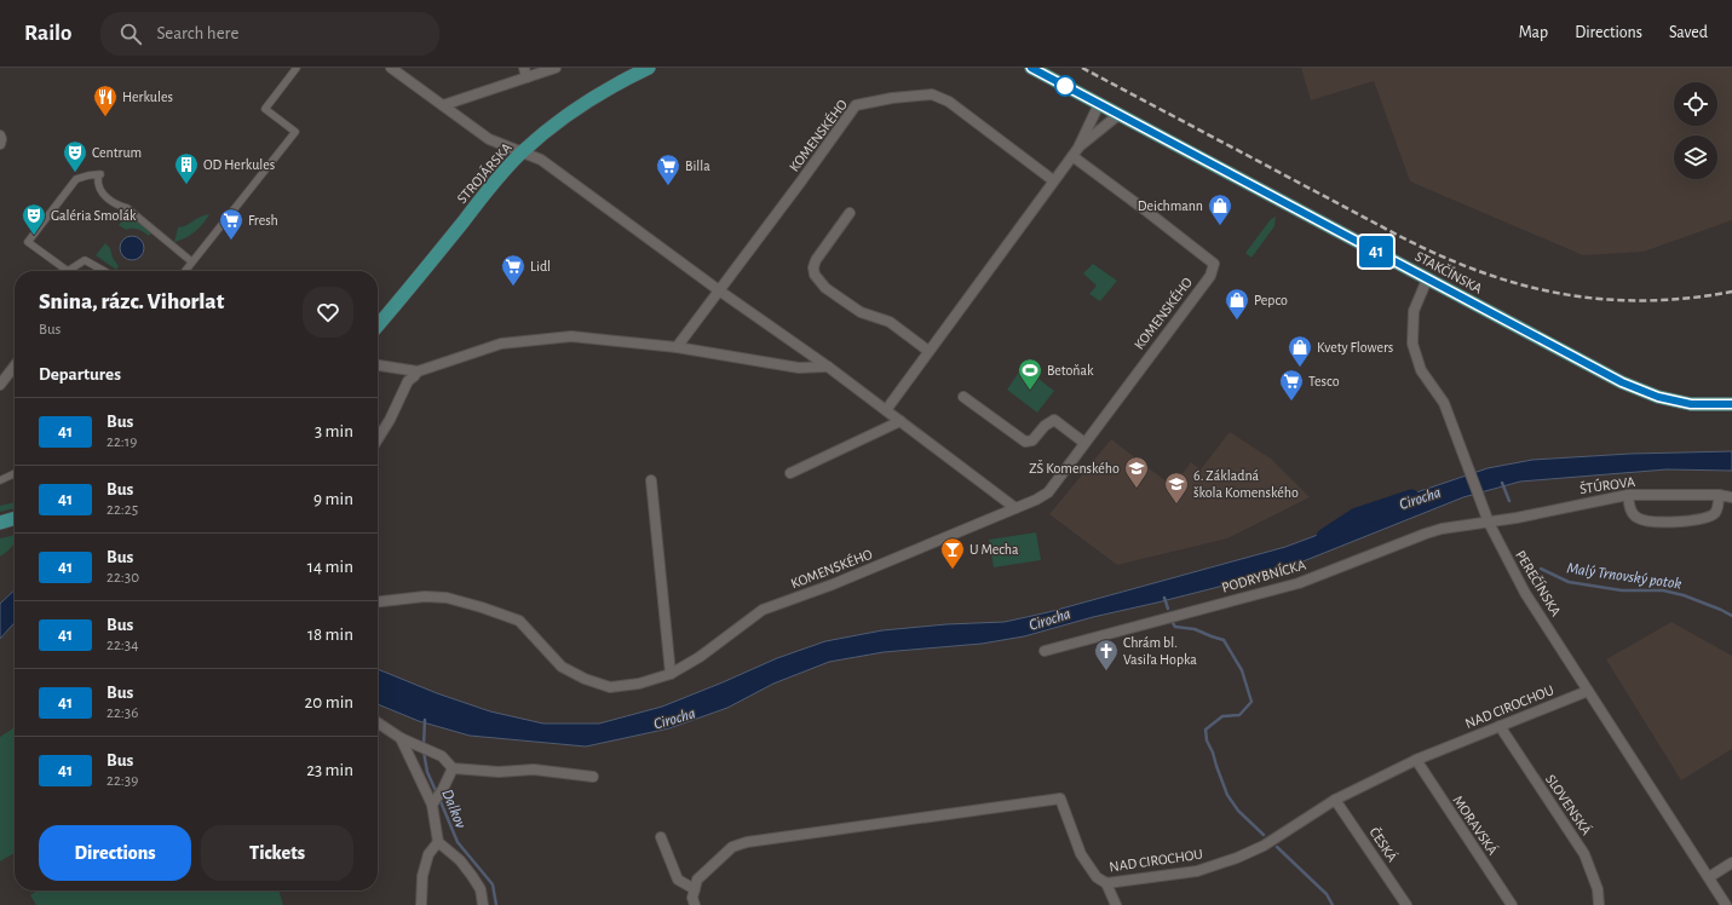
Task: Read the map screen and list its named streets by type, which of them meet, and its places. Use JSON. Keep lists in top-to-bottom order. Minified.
{"streets":{"main road":["STROJÁRSKA","STAKČÍNSKA"],"street":["KOMENSKÉHO","ŠTÚROVA","PODRYBNÍCKA","PEREČÍNSKA","NAD CIROCHOU","SLOVENSKÁ","MORAVSKÁ","ČESKÁ"]},"crossings":[["STAKČÍNSKA","PEREČÍNSKA"],["ŠTÚROVA","PODRYBNÍCKA"],["ŠTÚROVA","PEREČÍNSKA"],["PODRYBNÍCKA","PEREČÍNSKA"],["PEREČÍNSKA","NAD CIROCHOU"],["NAD CIROCHOU","SLOVENSKÁ"],["NAD CIROCHOU","MORAVSKÁ"],["NAD CIROCHOU","ČESKÁ"]],"water":["Cirocha","Malý Trnovský potok","Dalkov"],"places":{"restaurant":["Herkules"],"theatre":["Centrum","Galéria Smolák"],"building":["OD Herkules"],"supermarket":["Billa","Fresh","Lidl","Tesco"],"shop":["Deichmann","Pepco","Kvety Flowers"],"sports":["Betoňak"],"school or university":["ZŠ Komenského","6. Základná škola Komenského"],"bar":["U Mecha"],"church":["Chrám bl. Vasiľa Hopka"]},"lines":["bus line 41"],"page":{"header":"Railo","search":"Search here","nav":["Map","Directions","Saved"],"on_map":"41","heading":[["Snina, rázc. Vihorlat","Bus"],"Departures"],"list":[{"mark":"41","name":"Bus","note":"22:19","value":"3 min"},{"mark":"41","name":"Bus","note":"22:25","value":"9 min"},{"mark":"41","name":"Bus","note":"22:30","value":"14 min"},{"mark":"41","name":"Bus","note":"22:34","value":"18 min"},{"mark":"41","name":"Bus","note":"22:36","value":"20 min"},{"mark":"41","name":"Bus","note":"22:39","value":"23 min"}],"buttons":["Directions","Tickets"]}}
